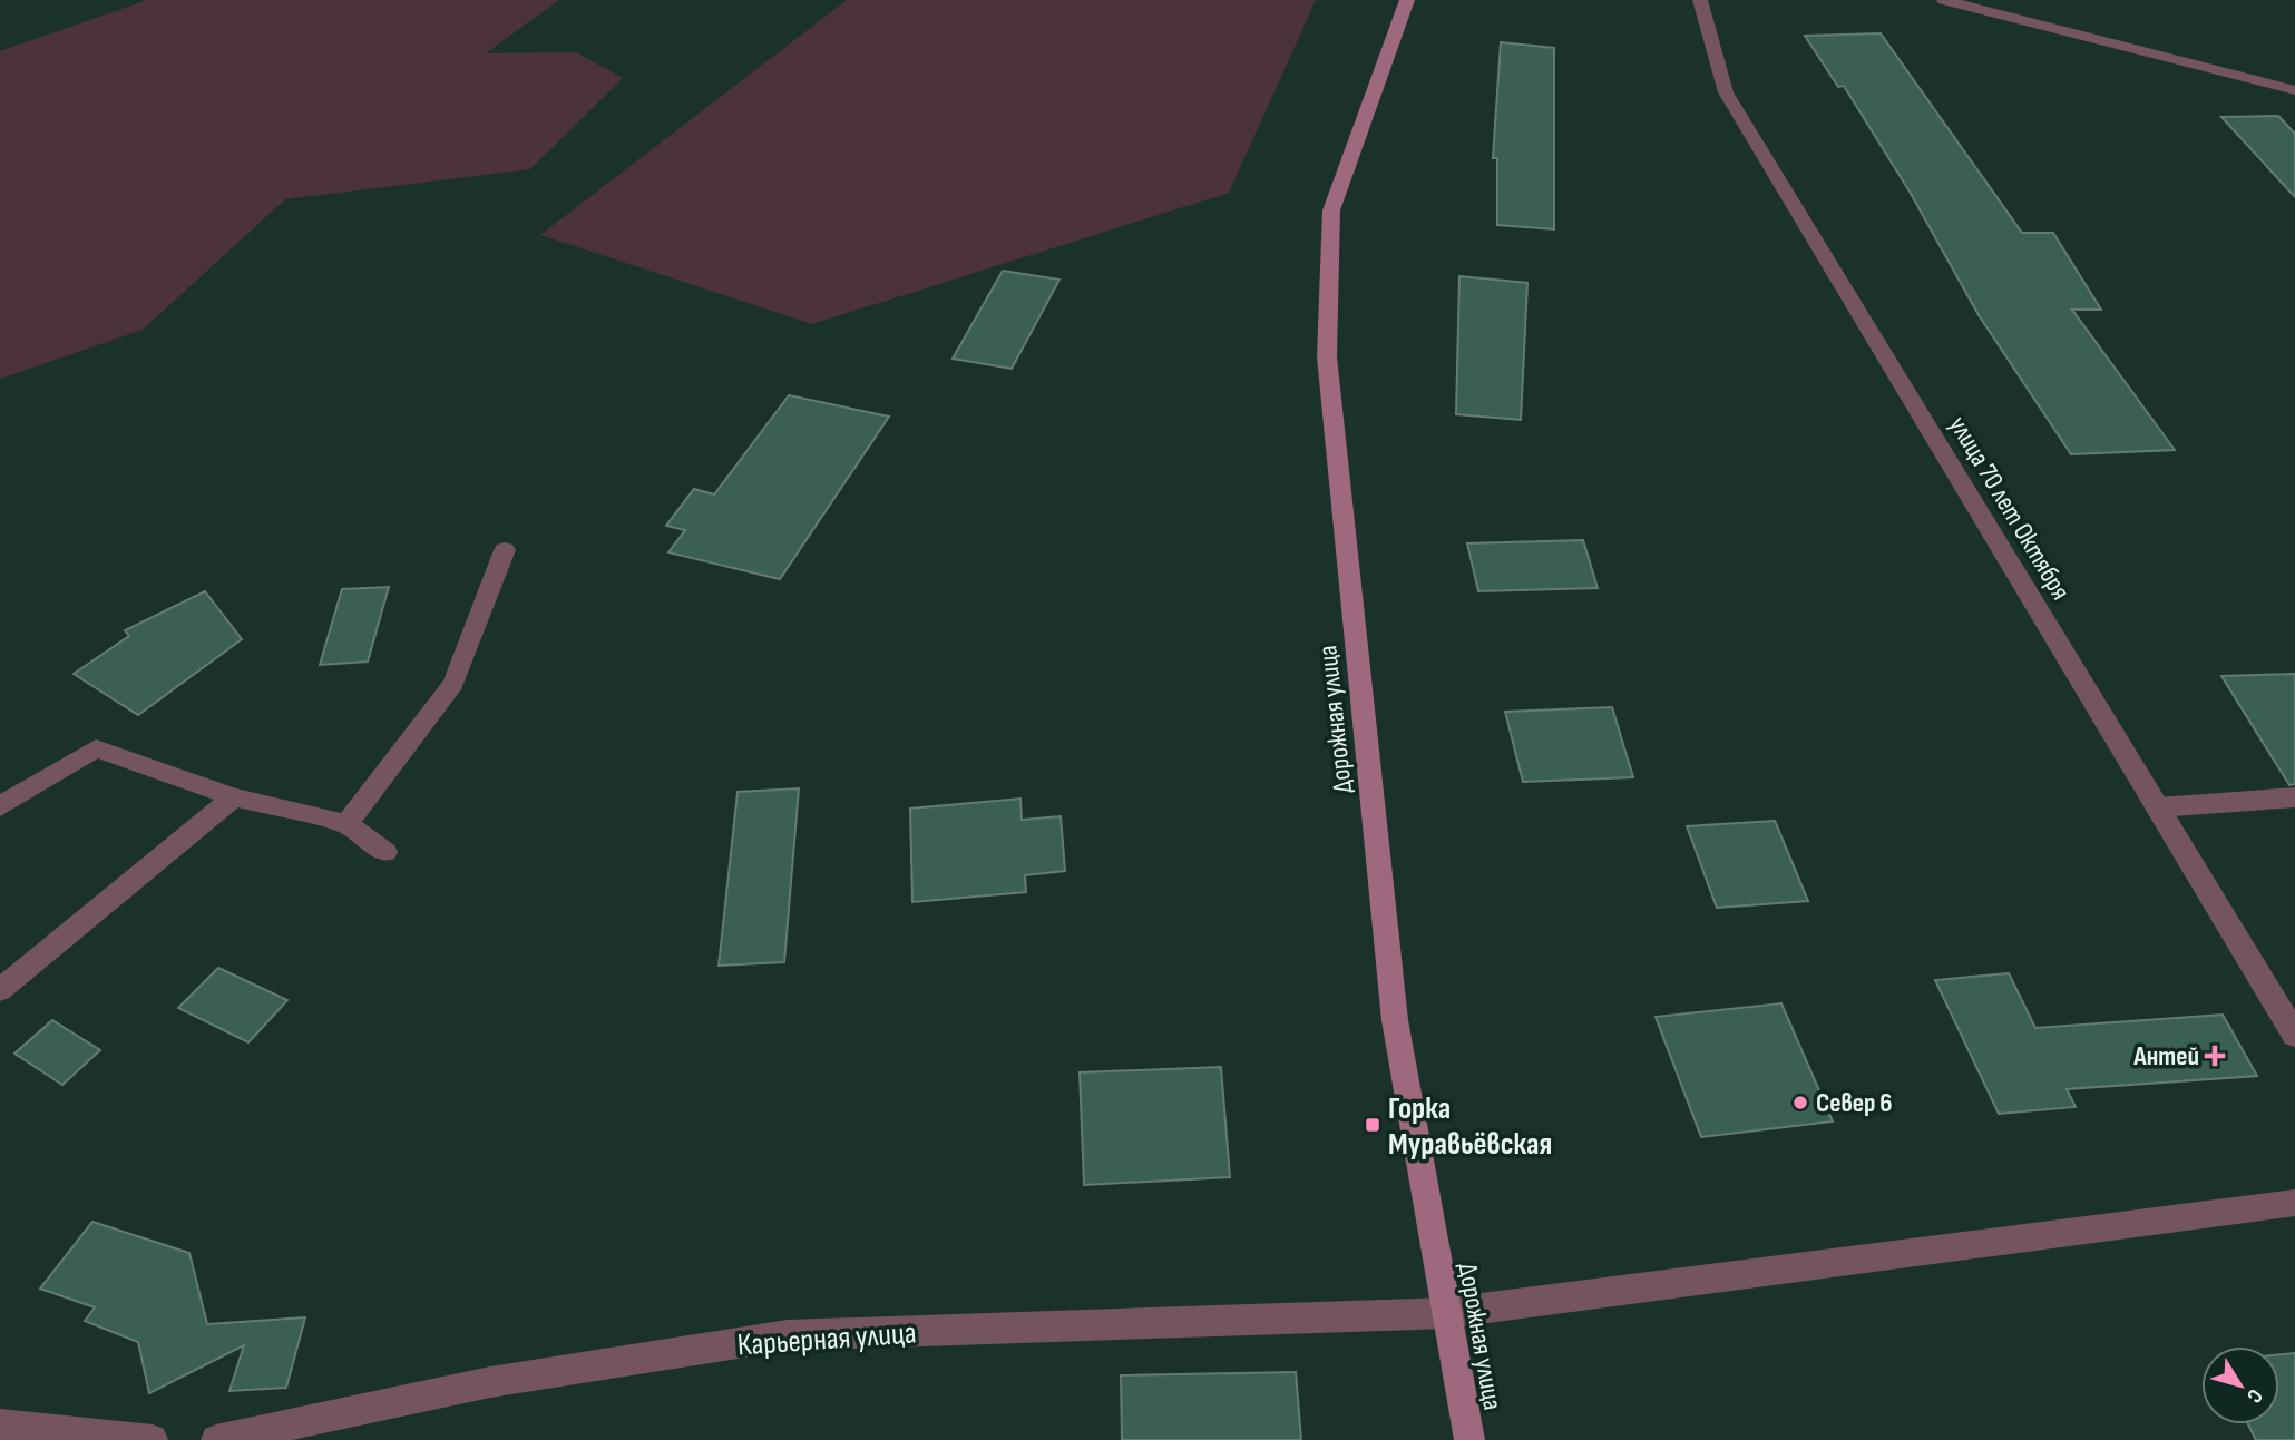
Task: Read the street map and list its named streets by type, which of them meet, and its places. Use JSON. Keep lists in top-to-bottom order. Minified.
{"streets":{"main road":["Дорожная улица"],"street":["улица 70 лет Октября","Карьерная улица"]},"crossings":[["Дорожная улица","Карьерная улица"]],"places":{"health":["Антей"],"other":["Север 6"],"transit":["Горка Муравьёвская"]},"north":"bottom right"}
